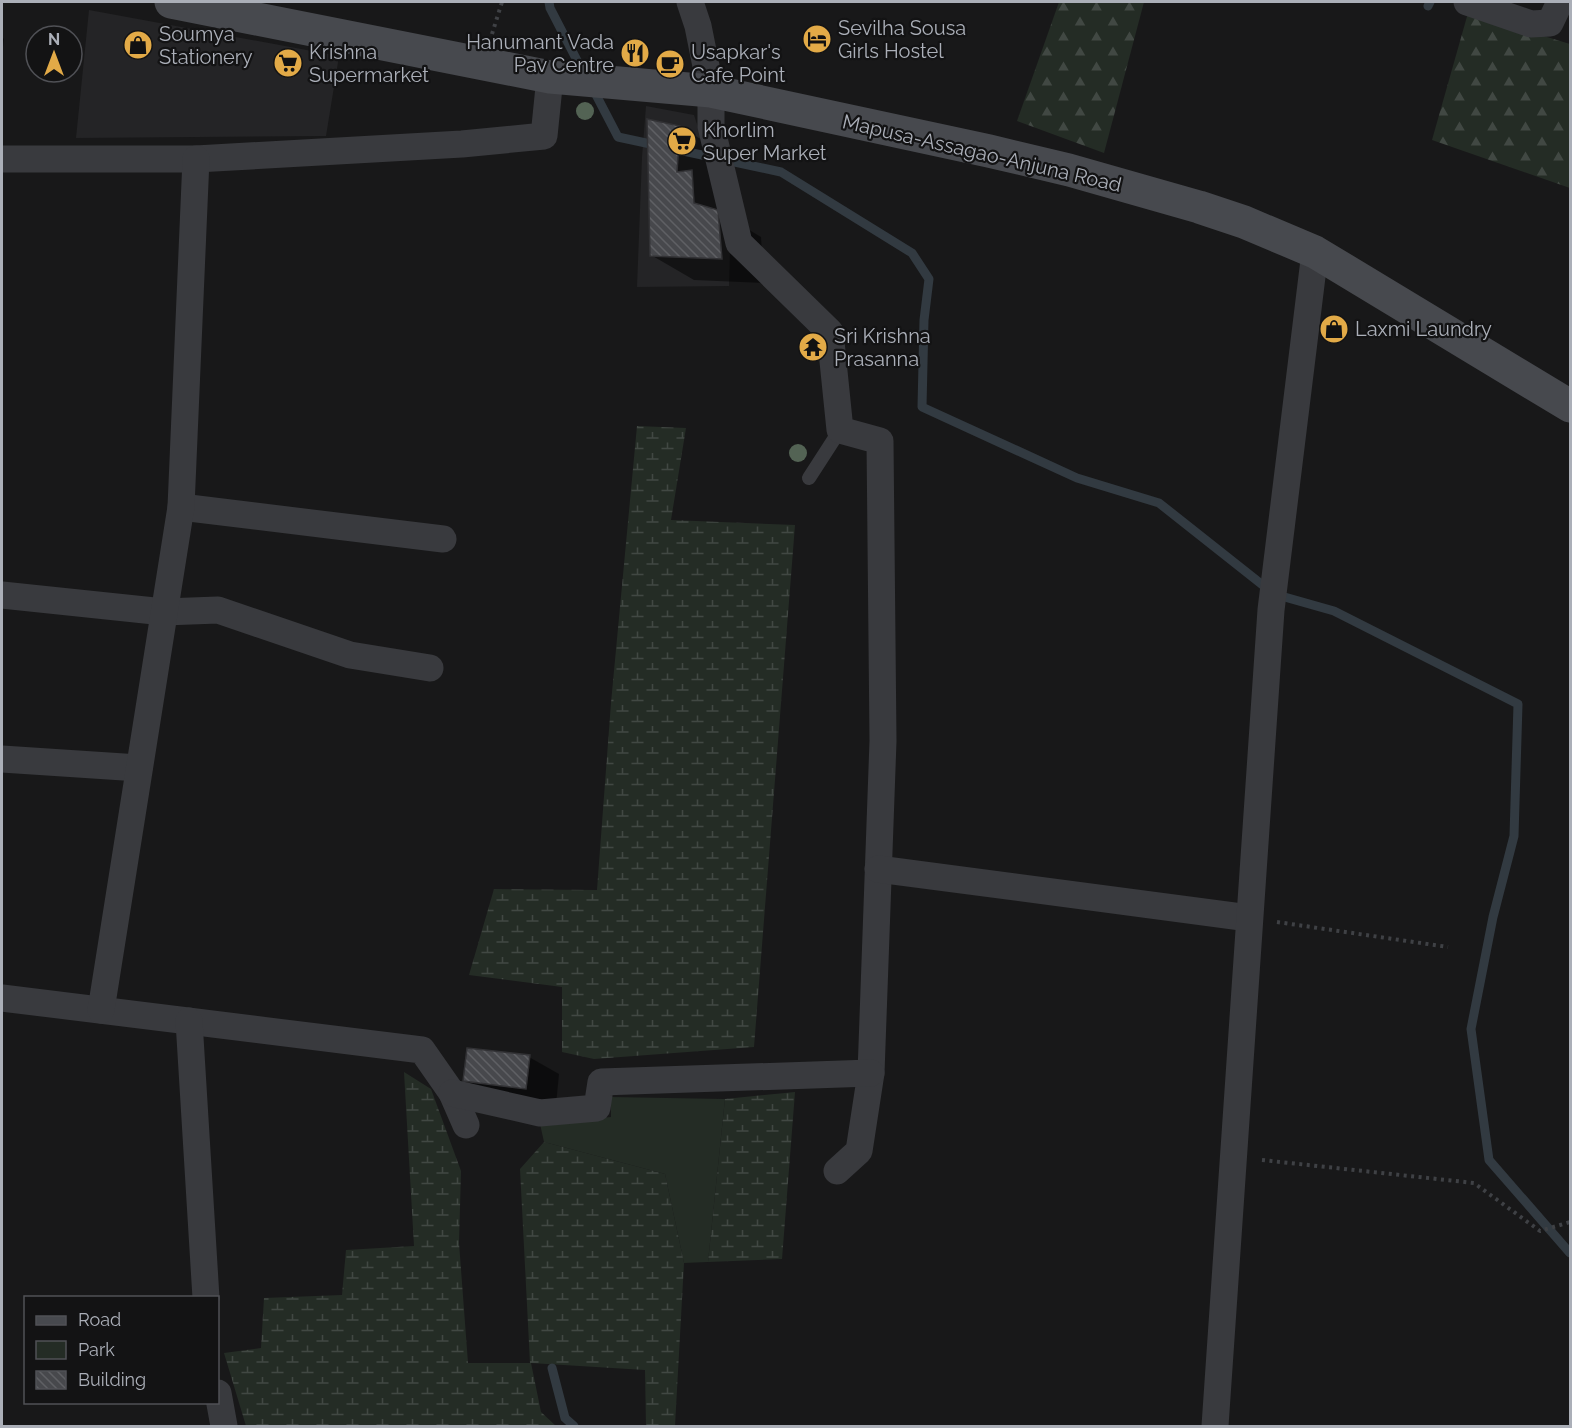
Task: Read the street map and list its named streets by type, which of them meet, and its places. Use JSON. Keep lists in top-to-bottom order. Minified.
{"streets":{"main road":["Mapusa-Assagao-Anjuna Road"]},"places":{"hotel":["Sevilha Sousa Girls Hostel"],"shop":["Soumya Stationery","Laxmi Laundry"],"restaurant":["Hanumant Vada Pav Centre"],"supermarket":["Krishna Supermarket","Khorlim Super Market"],"cafe":["Usapkar's Cafe Point"],"temple":["Sri Krishna Prasanna"]},"legend":["Road","Park","Building"],"north":"top"}
